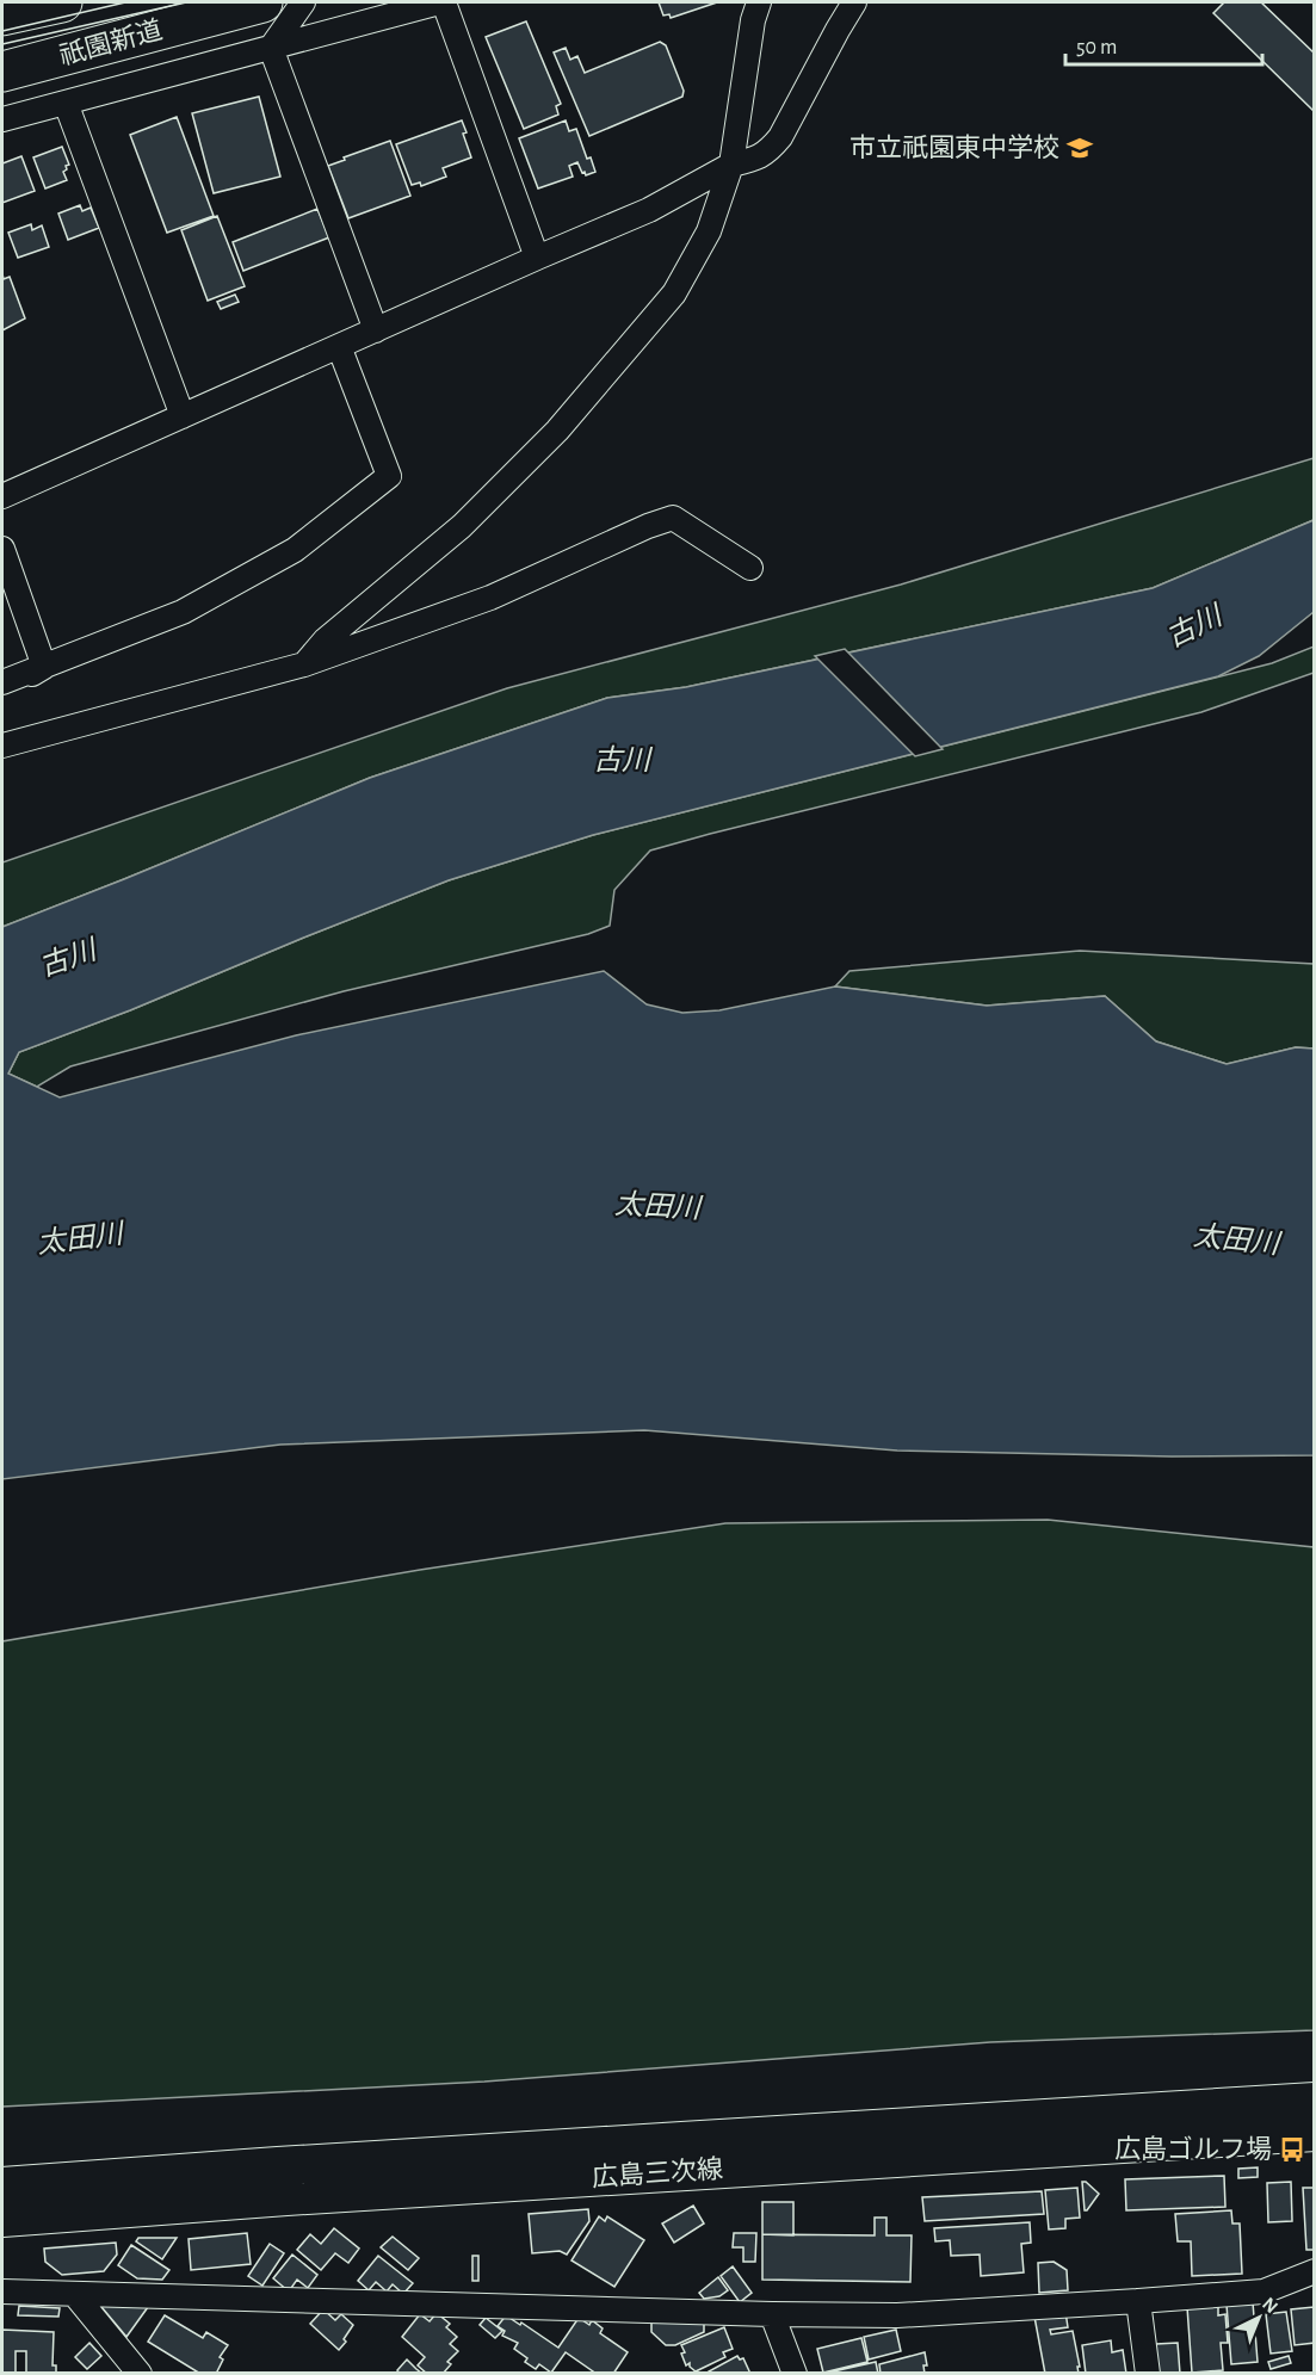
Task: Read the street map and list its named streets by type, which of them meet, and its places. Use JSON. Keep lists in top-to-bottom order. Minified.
{"streets":{"highway":["祇園新道"],"main road":["広島三次線"]},"water":["古川","太田川"],"places":{"school or university":["市立祇園東中学校"],"bus stop":["広島ゴルフ場"]},"scale_bar":"50 m","north":"top right"}
